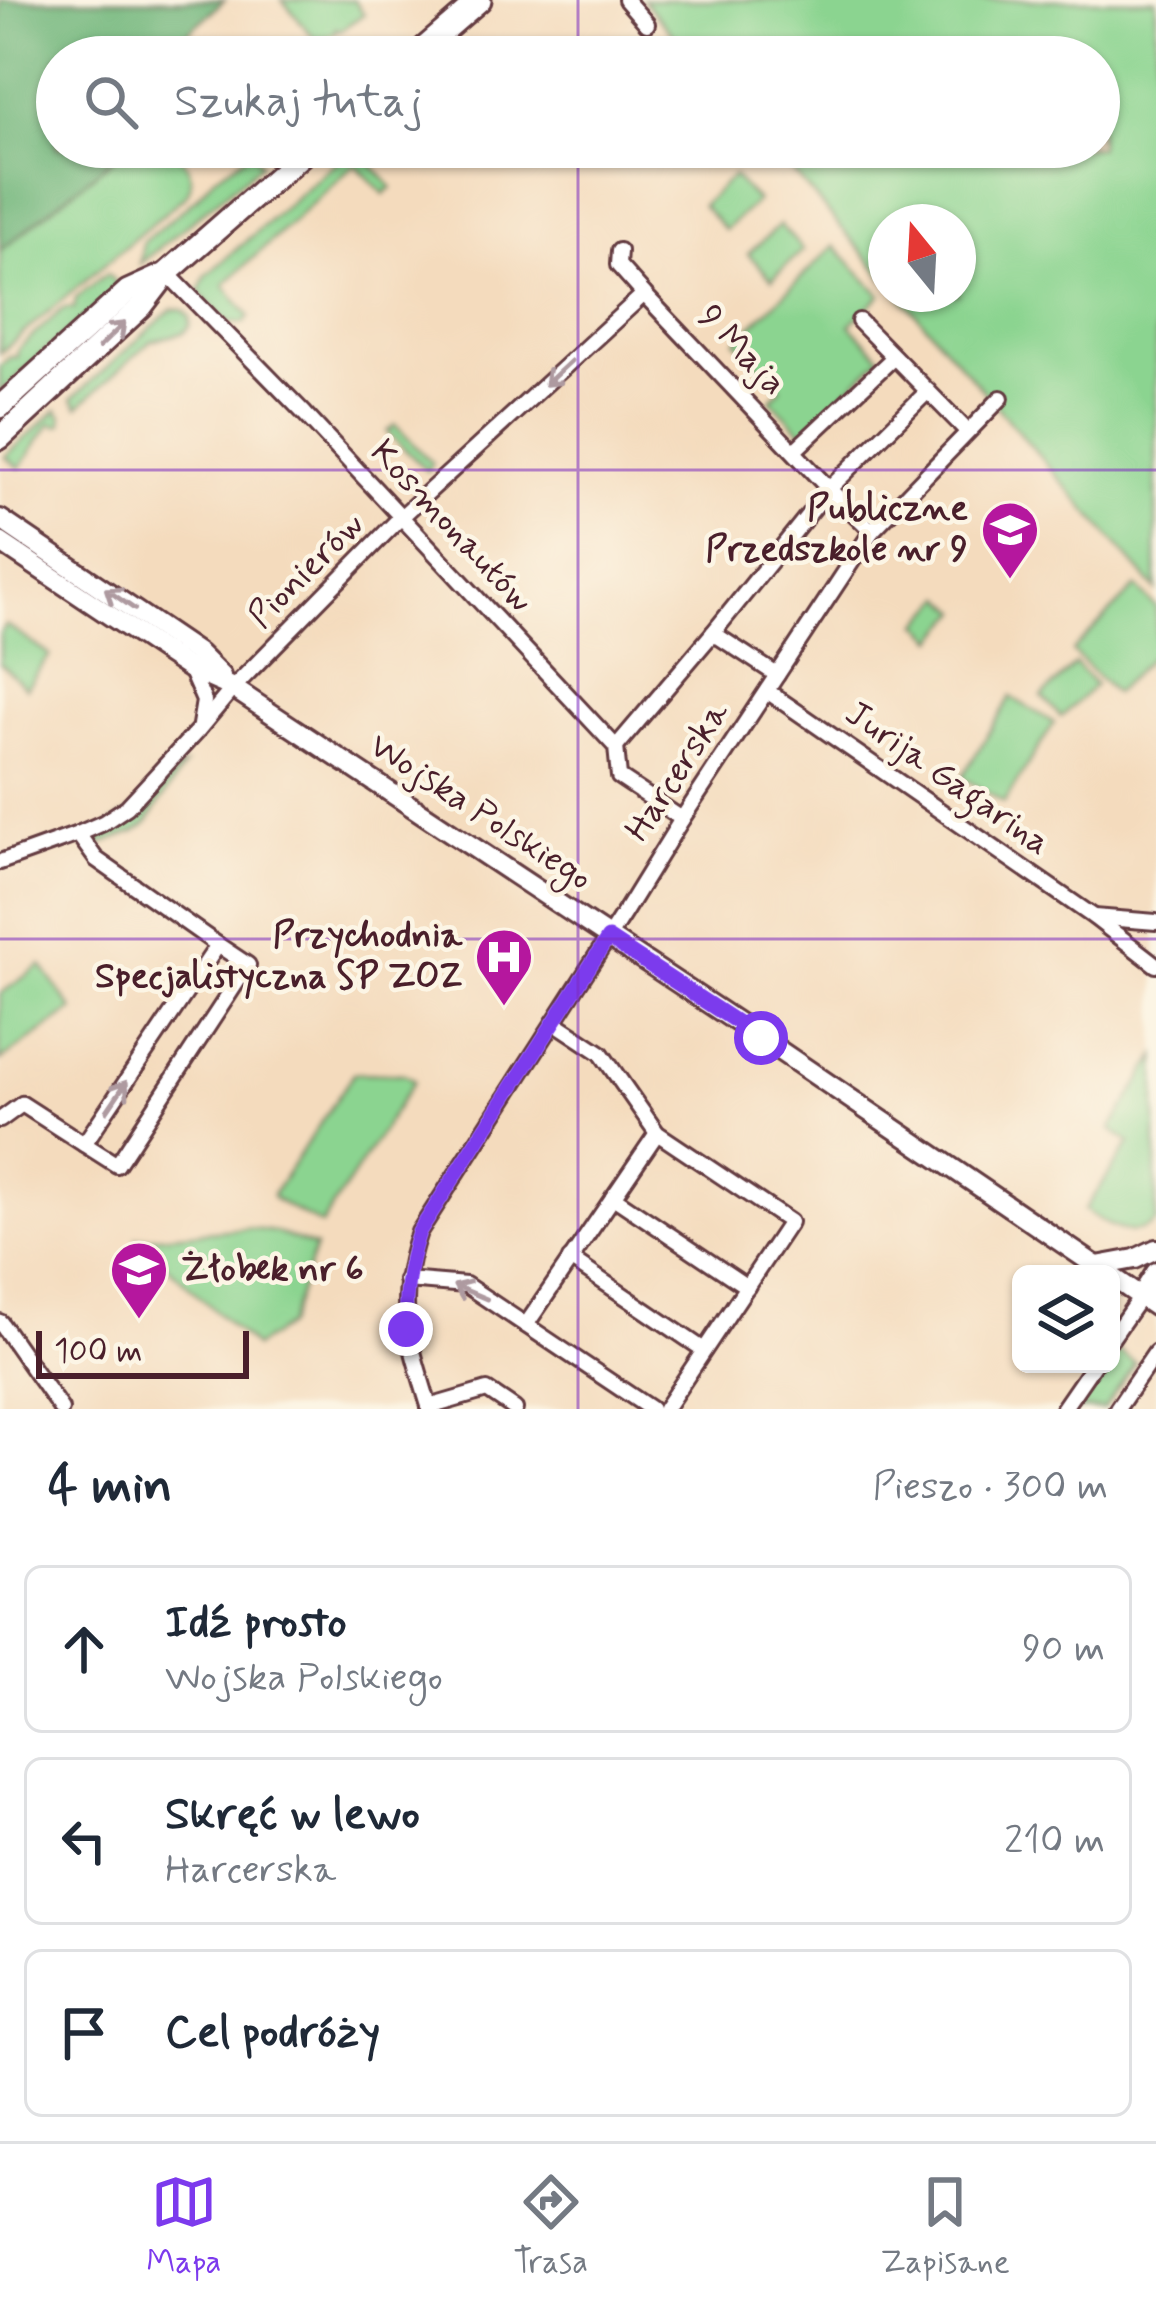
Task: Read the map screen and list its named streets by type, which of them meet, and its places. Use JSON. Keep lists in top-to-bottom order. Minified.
{"streets":{"street":["9 Maja","Kosmonautów","Pionierów","Harcerska","Jurija Gagarina","Wojska Polskiego"]},"crossings":[["9 Maja","Pionierów"],["9 Maja","Harcerska"],["Kosmonautów","Pionierów"],["Kosmonautów","Harcerska"],["Pionierów","Wojska Polskiego"],["Harcerska","Jurija Gagarina"],["Harcerska","Wojska Polskiego"]],"one_way":["Pionierów"],"places":{"school or university":["Publiczne Przedszkole nr 9","Żłobek nr 6"],"hospital":["Przychodnia Specjalistyczna SP ZOZ"]},"scale_bar":"100 m","north":"top","page":{"search":"Szukaj tutaj","scale":"100 m","heading":["4 min","Pieszo · 300 m"],"list":[["Idź prosto","Wojska Polskiego","90 m"],["Skręć w lewo","Harcerska","210 m"],"Cel podróży"],"nav":["Mapa","Trasa","Zapisane"]}}
